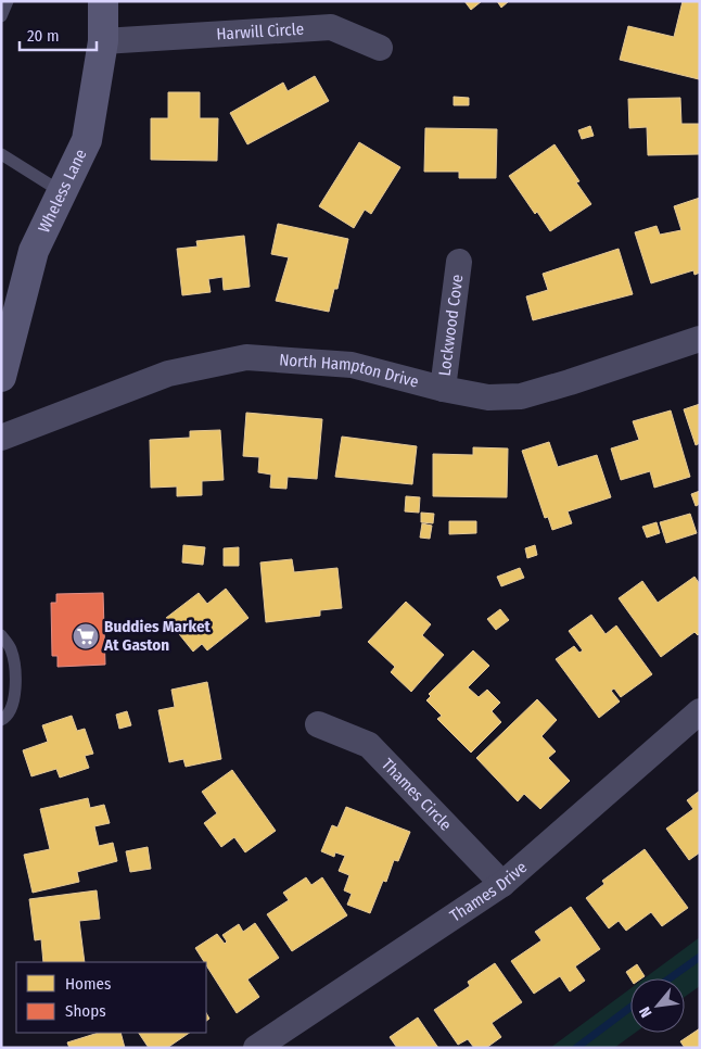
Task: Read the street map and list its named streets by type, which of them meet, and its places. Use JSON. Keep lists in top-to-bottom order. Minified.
{"streets":{"street":["Harwill Circle","Wheless Lane","Lockwood Cove","North Hampton Drive","Thames Circle","Thames Drive"]},"crossings":[["Harwill Circle","Wheless Lane"],["Lockwood Cove","North Hampton Drive"],["Thames Circle","Thames Drive"]],"places":{"supermarket":["Buddies Market At Gaston"]},"legend":["Homes","Shops"],"scale_bar":"20 m","north":"bottom left"}
